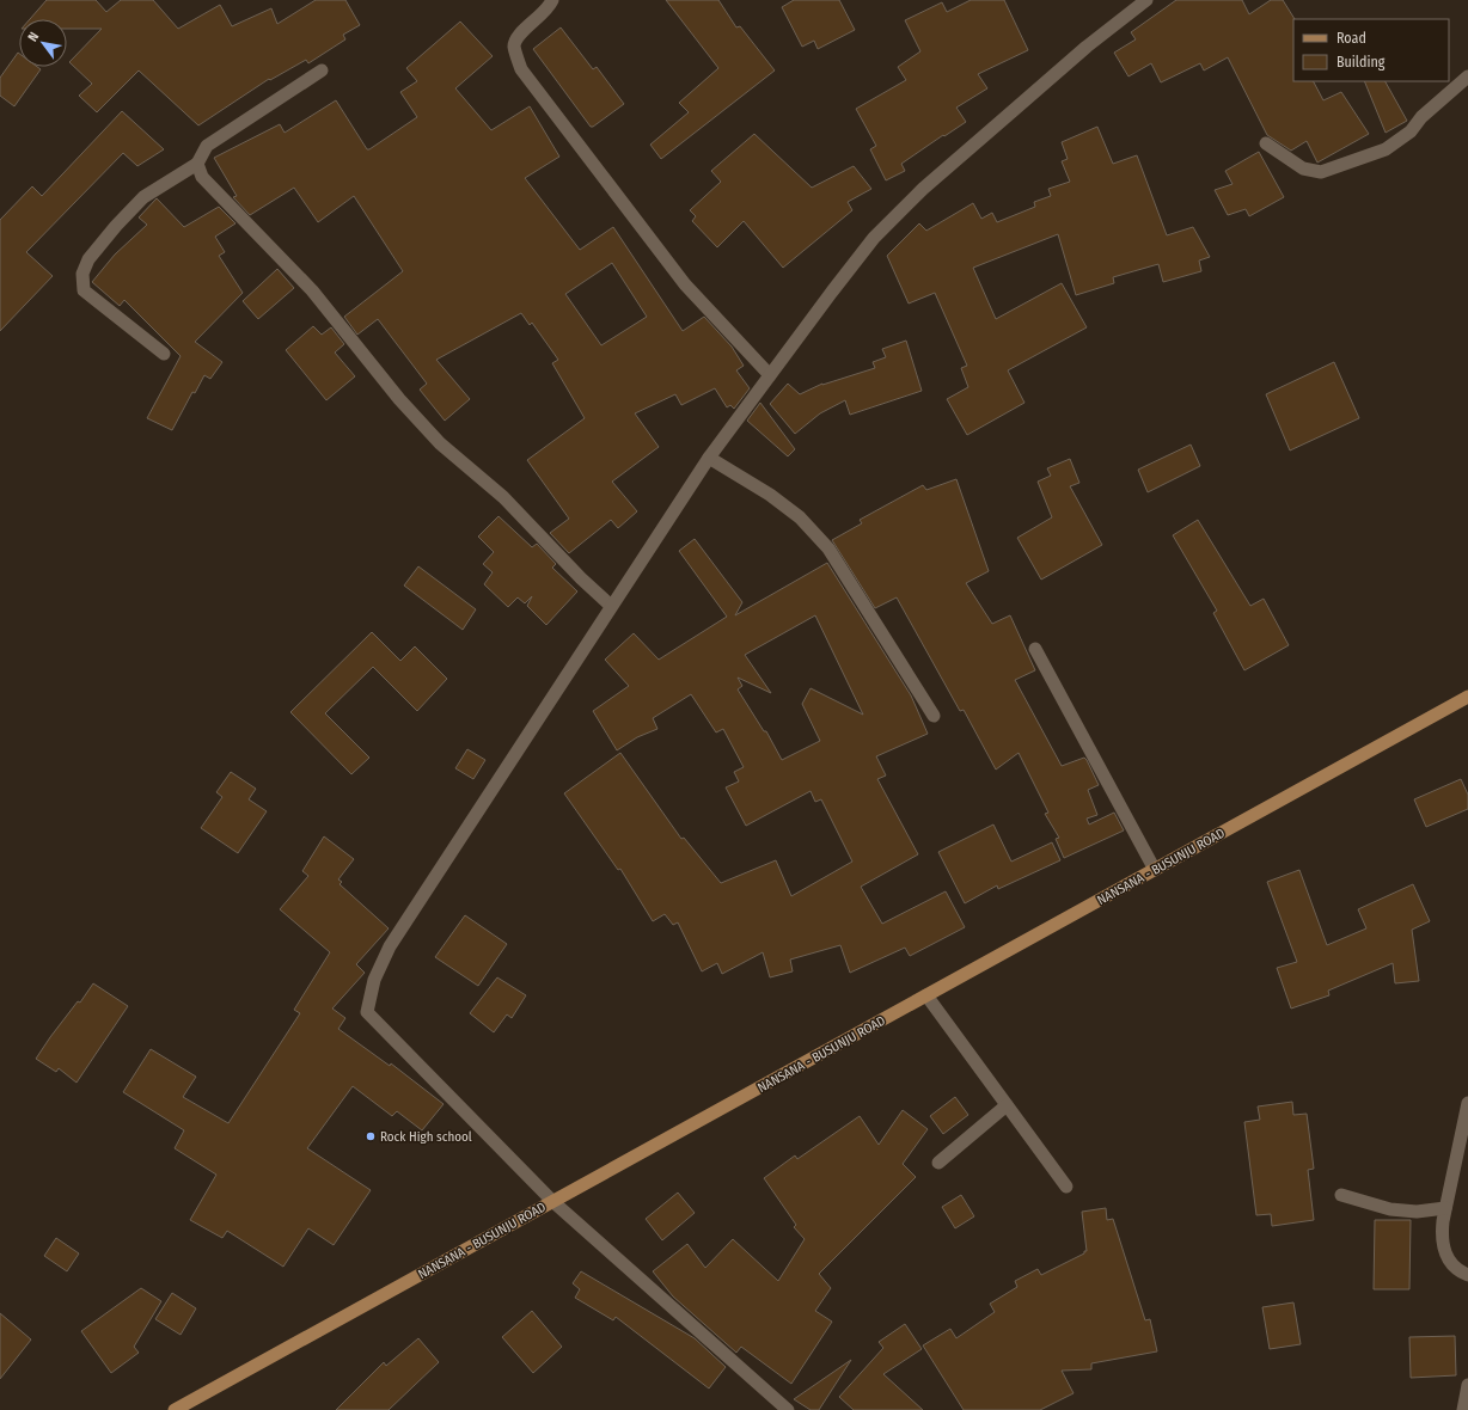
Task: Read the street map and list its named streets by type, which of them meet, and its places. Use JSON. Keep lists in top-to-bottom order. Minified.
{"streets":{"main road":["NANSANA - BUSUNJU ROAD"]},"places":["Rock High school"],"legend":["Road","Building"],"north":"top left"}
